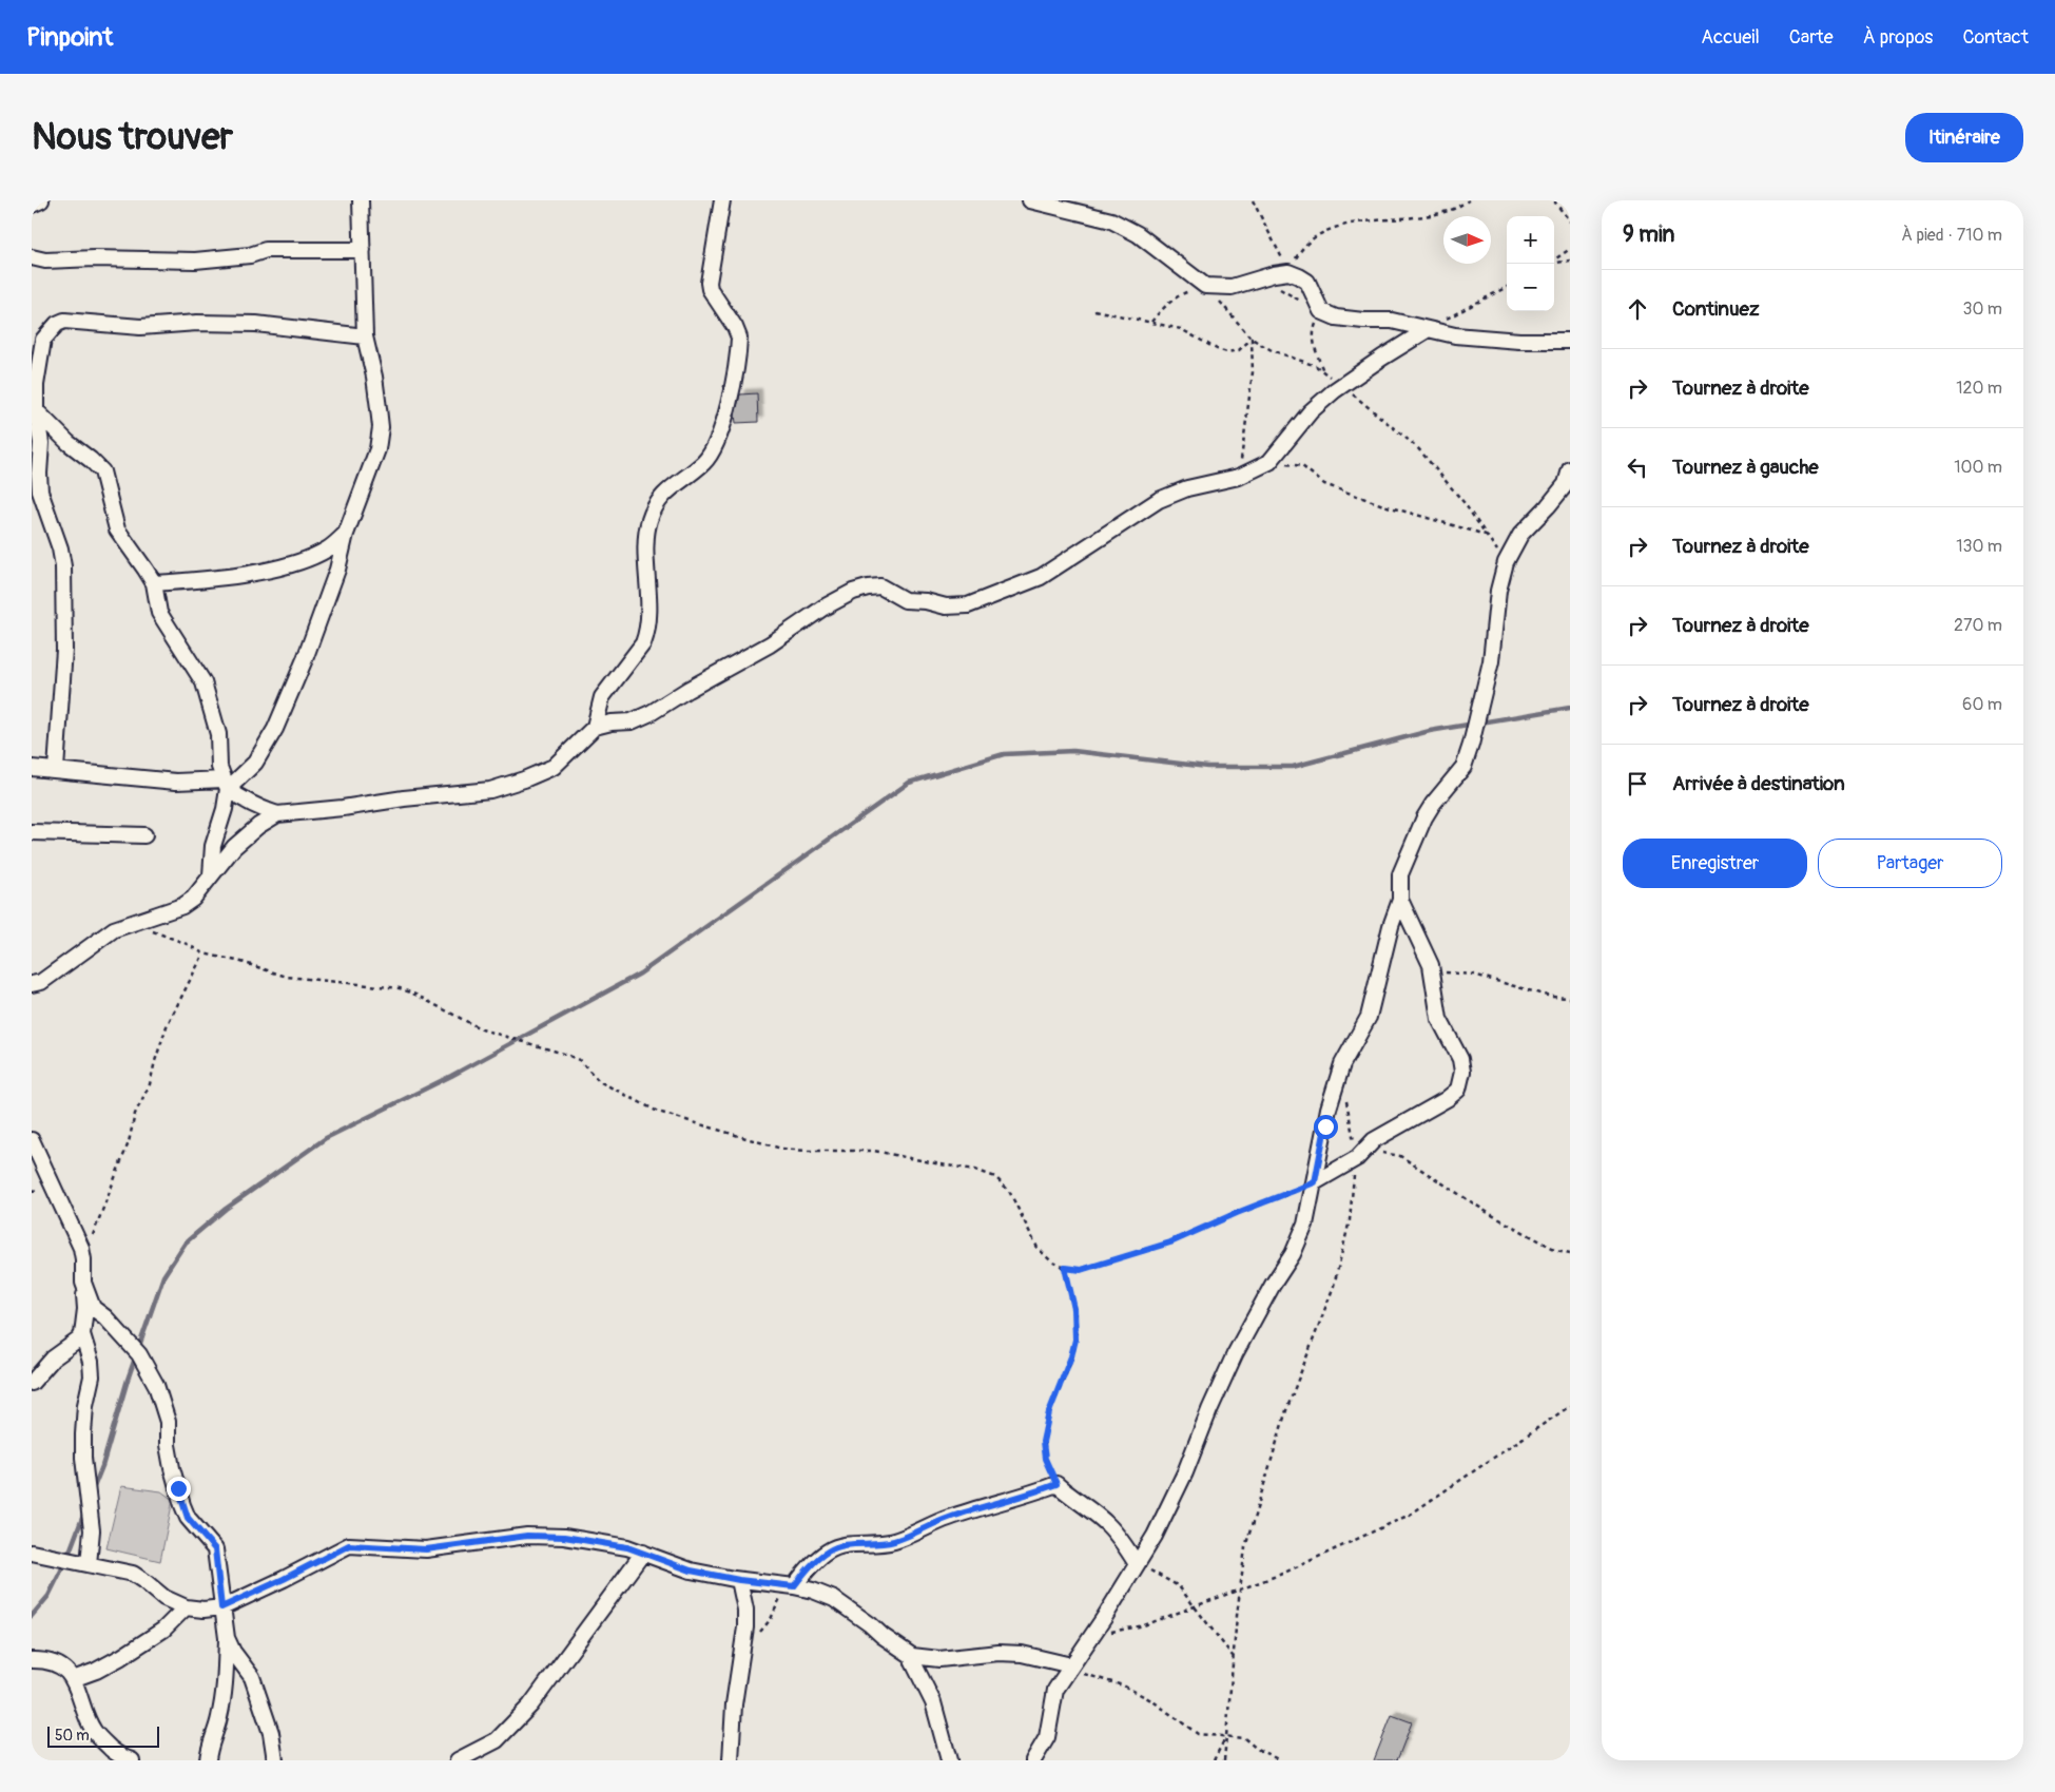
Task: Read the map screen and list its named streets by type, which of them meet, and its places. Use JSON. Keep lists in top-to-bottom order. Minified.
{"scale_bar":"50 m","north":"right","page":{"header":"Pinpoint","nav":["Accueil","Carte","À propos","Contact"],"buttons":["Itinéraire",["Enregistrer","Partager"]],"title":"Nous trouver","heading":["9 min","À pied · 710 m"],"map_buttons":["+","−"],"list":[["Continuez","30 m"],["Tournez à droite","120 m"],["Tournez à gauche","100 m"],["Tournez à droite","130 m"],["Tournez à droite","270 m"],["Tournez à droite","60 m"],"Arrivée à destination"],"scale":"50 m"}}
